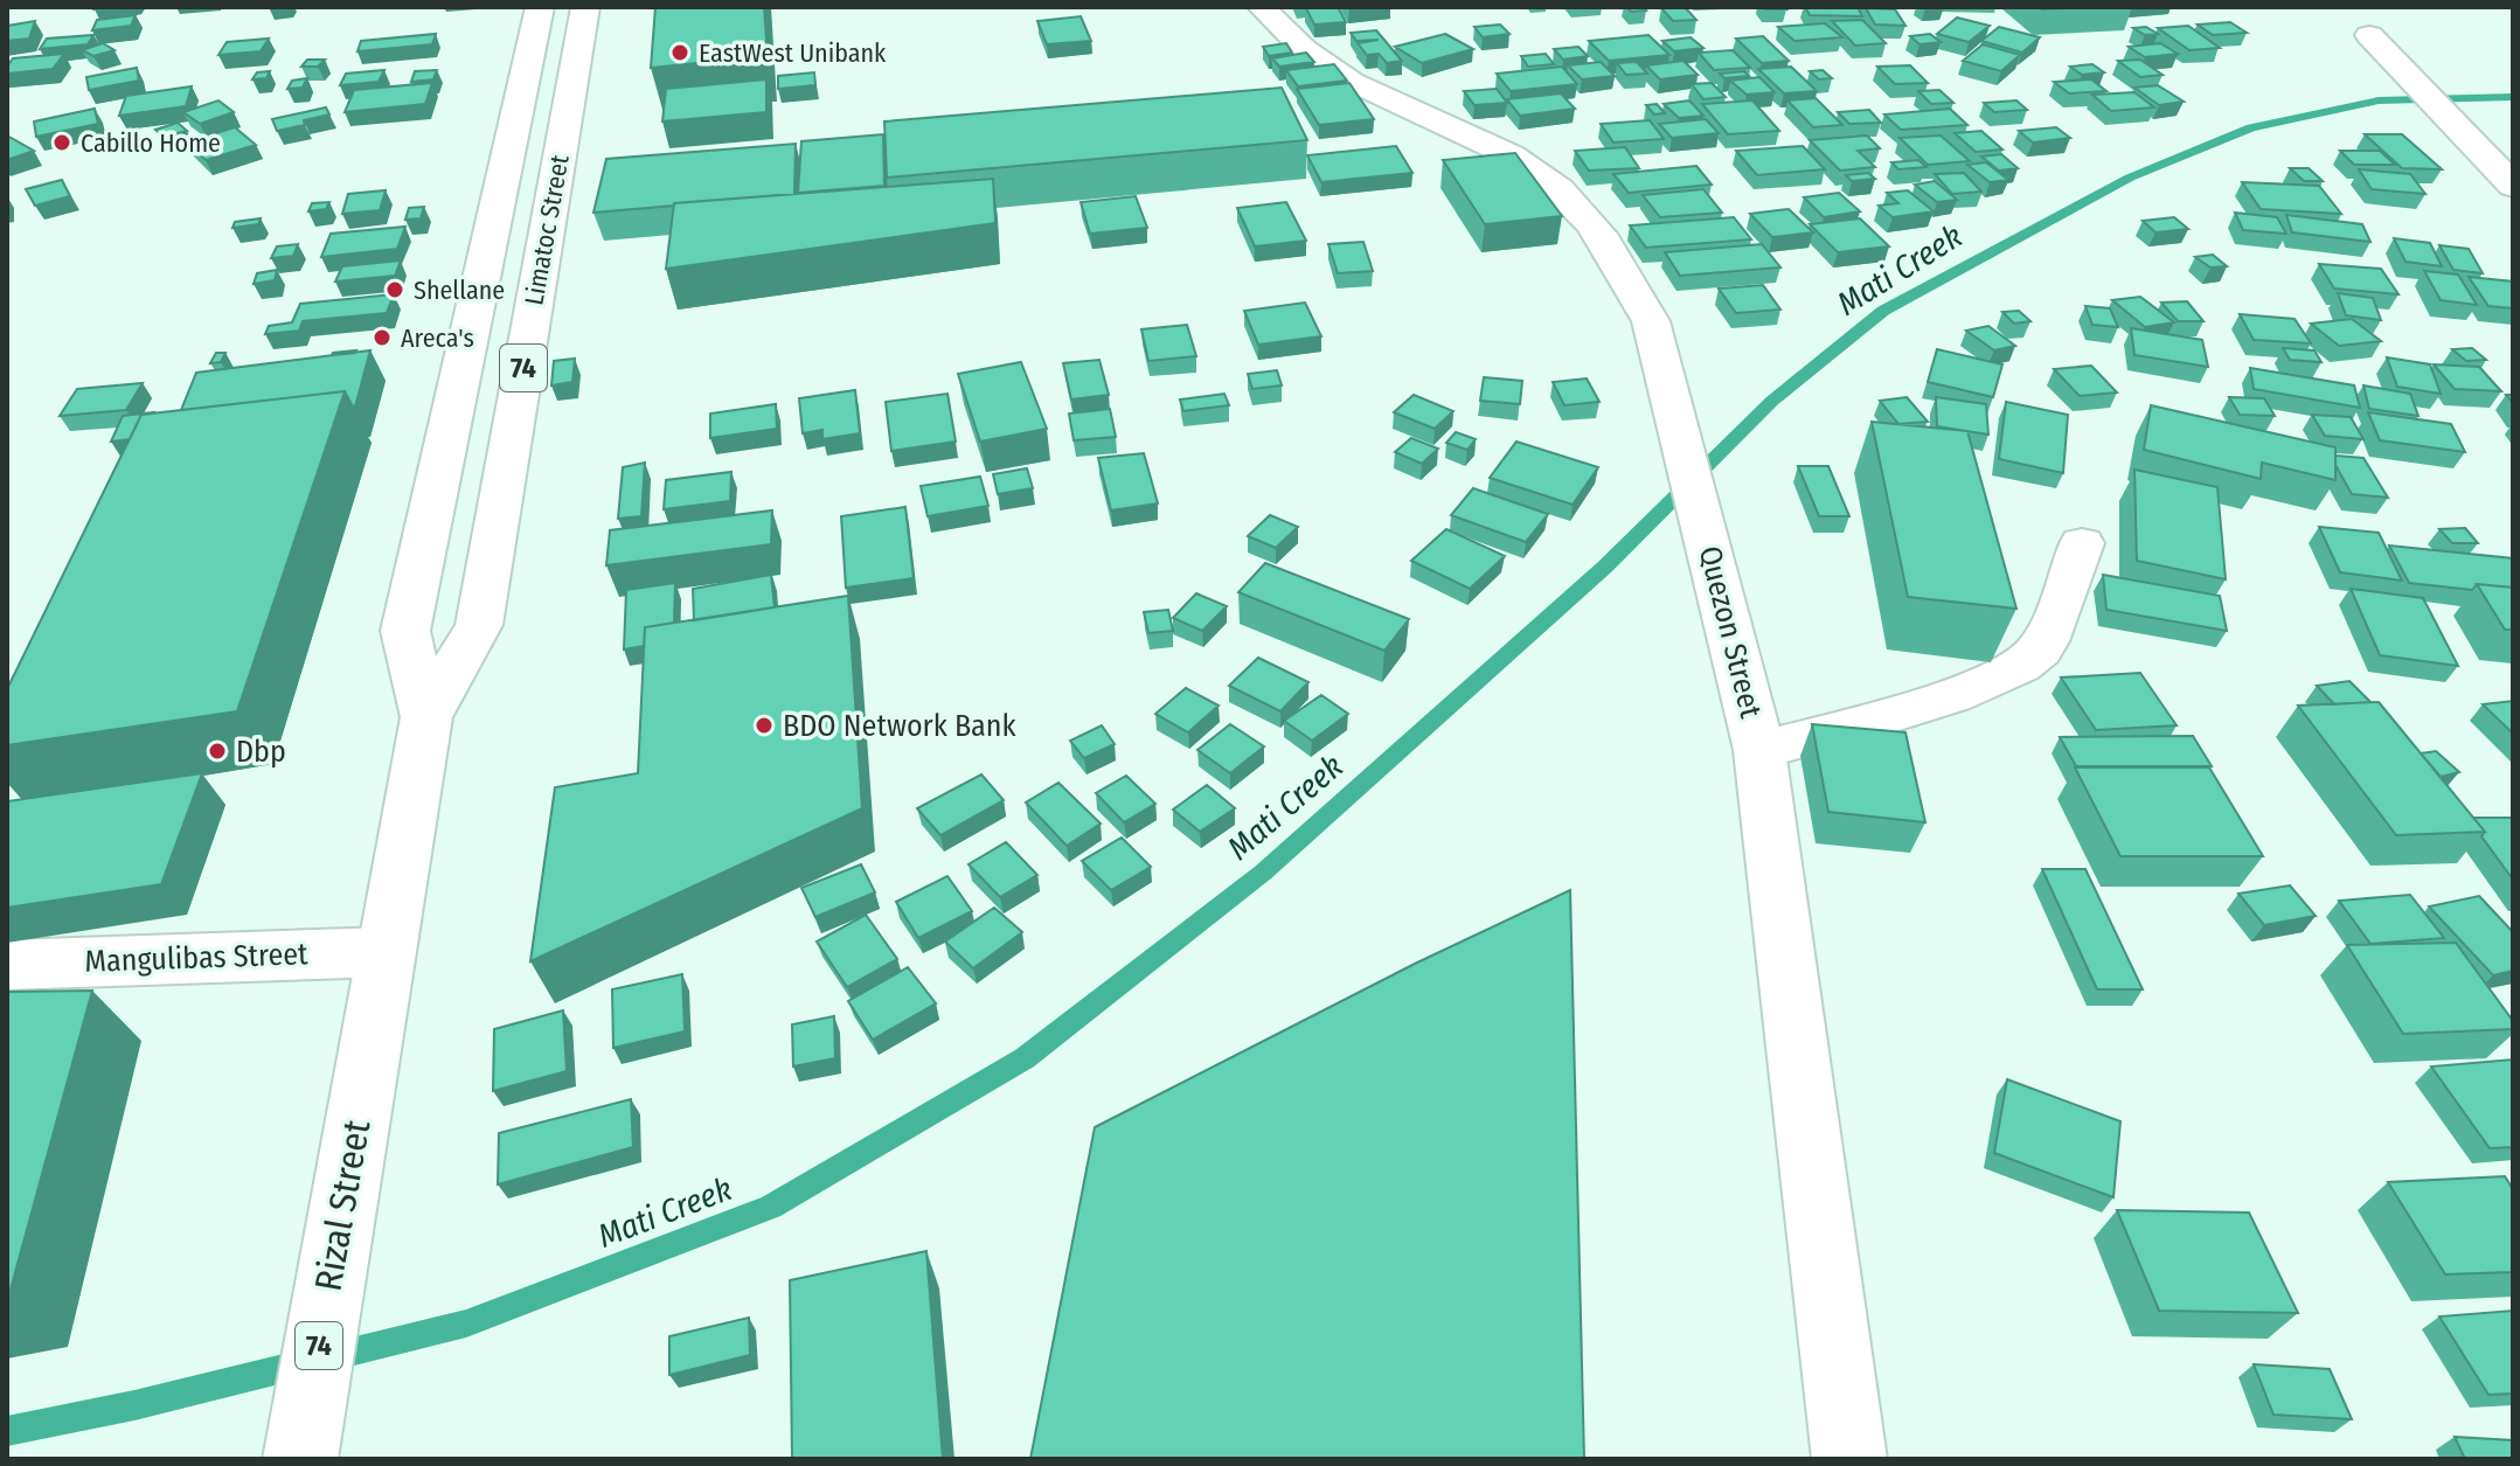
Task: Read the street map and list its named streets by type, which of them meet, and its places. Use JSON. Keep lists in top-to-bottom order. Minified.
{"streets":{"main road":["Limatoc Street","74","Quezon Street","Mangulibas Street","Rizal Street"]},"crossings":[["Limatoc Street","Mangulibas Street"],["Limatoc Street","Rizal Street"],["Mangulibas Street","Rizal Street"]],"water":["Mati Creek"],"places":["EastWest Unibank","Cabillo Home","Shellane","Areca's","BDO Network Bank","Dbp"]}
